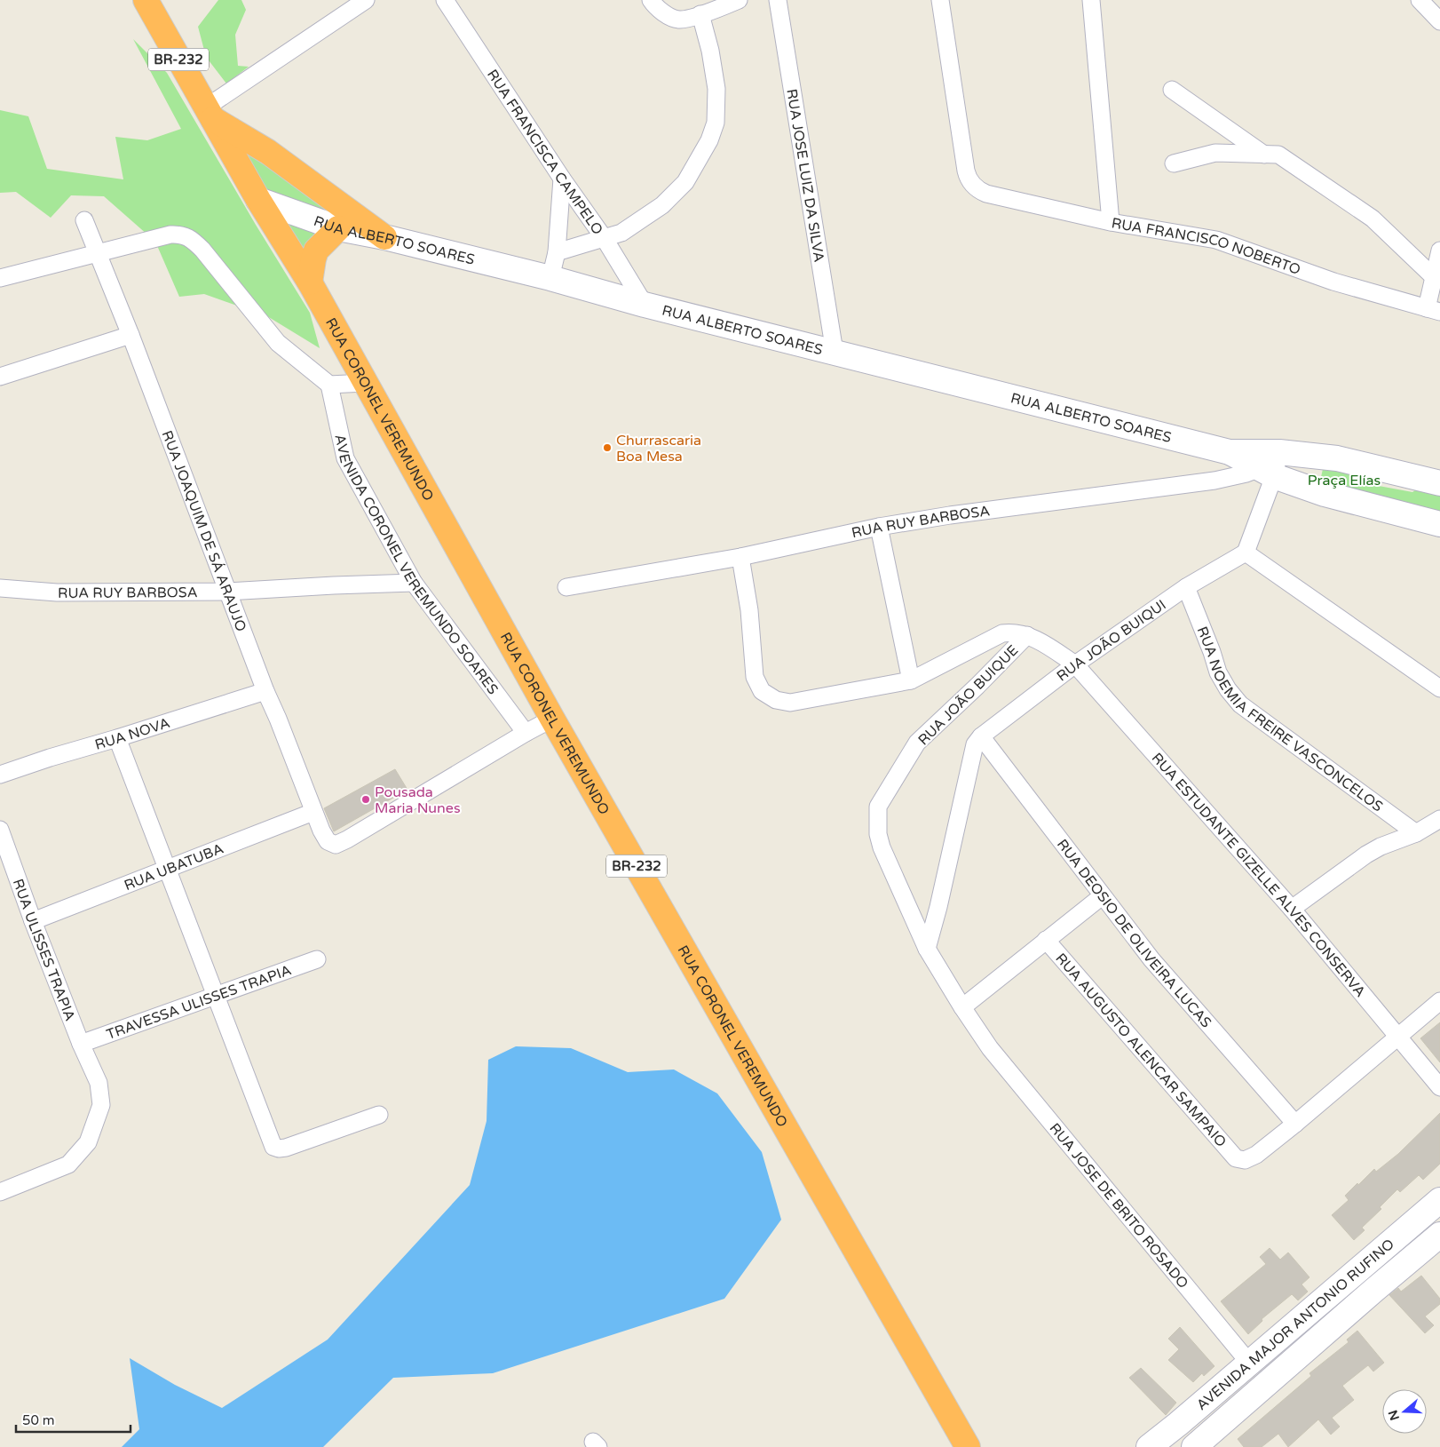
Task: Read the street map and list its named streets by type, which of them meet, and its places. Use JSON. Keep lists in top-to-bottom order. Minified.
{"streets":{"highway":["BR-232","RUA CORONEL VEREMUNDO"],"main road":["RUA ALBERTO SOARES","AVENIDA MAJOR ANTONIO RUFINO"],"street":["RUA FRANCISCA CAMPELO","RUA JOSE LUIZ DA SILVA","RUA FRANCISCO NOBERTO","RUA RUY BARBOSA","RUA JOAQUIM DE SÁ ARAUJO","AVENIDA CORONEL VEREMUNDO SOARES","RUA JOÃO BUIQUI","RUA JOÃO BUIQUE","RUA NOEMIA FREIRE VASCONCELOS","RUA NOVA","RUA UBATUBA","RUA ESTUDANTE GIZELLE ALVES CONSERVA","RUA DEOSIO DE OLIVEIRA LUCAS","RUA ULISSES TRAPIA","TRAVESSA ULISSES TRAPIA","RUA AUGUSTO ALENCAR SAMPAIO","RUA JOSE DE BRITO ROSADO"]},"crossings":[["RUA FRANCISCA CAMPELO","RUA ALBERTO SOARES"],["RUA JOSE LUIZ DA SILVA","RUA ALBERTO SOARES"],["RUA ALBERTO SOARES","RUA CORONEL VEREMUNDO"],["RUA ALBERTO SOARES","RUA RUY BARBOSA"],["RUA RUY BARBOSA","RUA JOAQUIM DE SÁ ARAUJO"],["RUA RUY BARBOSA","AVENIDA CORONEL VEREMUNDO SOARES"],["RUA JOAQUIM DE SÁ ARAUJO","AVENIDA CORONEL VEREMUNDO SOARES"],["RUA JOAQUIM DE SÁ ARAUJO","RUA NOVA"],["RUA JOAQUIM DE SÁ ARAUJO","RUA UBATUBA"],["RUA JOÃO BUIQUI","RUA NOEMIA FREIRE VASCONCELOS"],["RUA JOÃO BUIQUI","RUA ESTUDANTE GIZELLE ALVES CONSERVA"],["RUA JOÃO BUIQUI","RUA DEOSIO DE OLIVEIRA LUCAS"],["RUA JOÃO BUIQUE","RUA ESTUDANTE GIZELLE ALVES CONSERVA"],["RUA JOÃO BUIQUE","RUA JOSE DE BRITO ROSADO"],["RUA UBATUBA","RUA ULISSES TRAPIA"],["RUA DEOSIO DE OLIVEIRA LUCAS","RUA AUGUSTO ALENCAR SAMPAIO"],["RUA ULISSES TRAPIA","TRAVESSA ULISSES TRAPIA"],["RUA JOSE DE BRITO ROSADO","AVENIDA MAJOR ANTONIO RUFINO"]],"parks":["Praça Elías"],"places":["Churrascaria Boa Mesa","Pousada Maria Nunes"],"scale_bar":"50 m","north":"left"}
